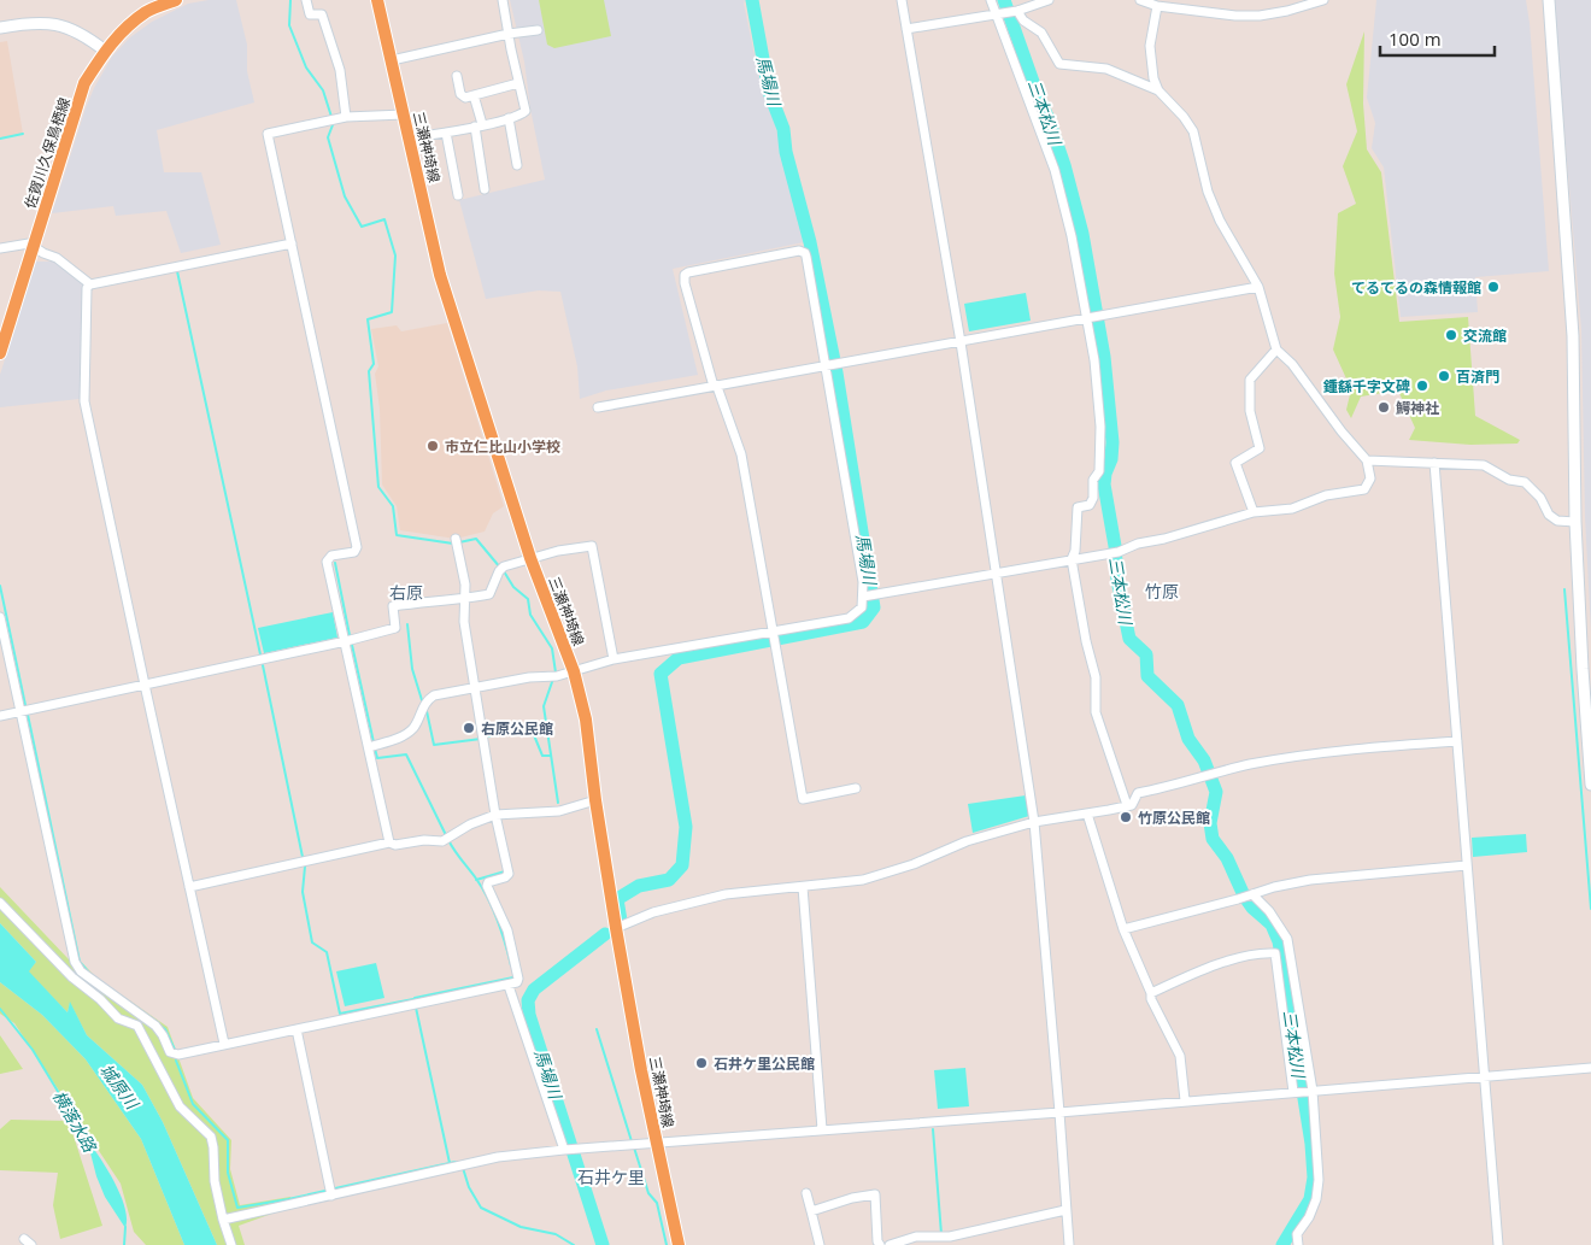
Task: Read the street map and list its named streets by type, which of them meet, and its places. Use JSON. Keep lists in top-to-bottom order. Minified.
{"streets":{"main road":["三瀬神埼線","佐賀川久保鳥栖線"]},"districts":["竹原","右原","石井ケ里"],"water":["馬場川","三本松川","城原川","横落水路"],"places":["てるてるの森情報館","交流館","百済門","鍾繇千字文碑","鰐神社","市立仁比山小学校","右原公民館","竹原公民館","石井ケ里公民館"],"scale_bar":"100 m"}
